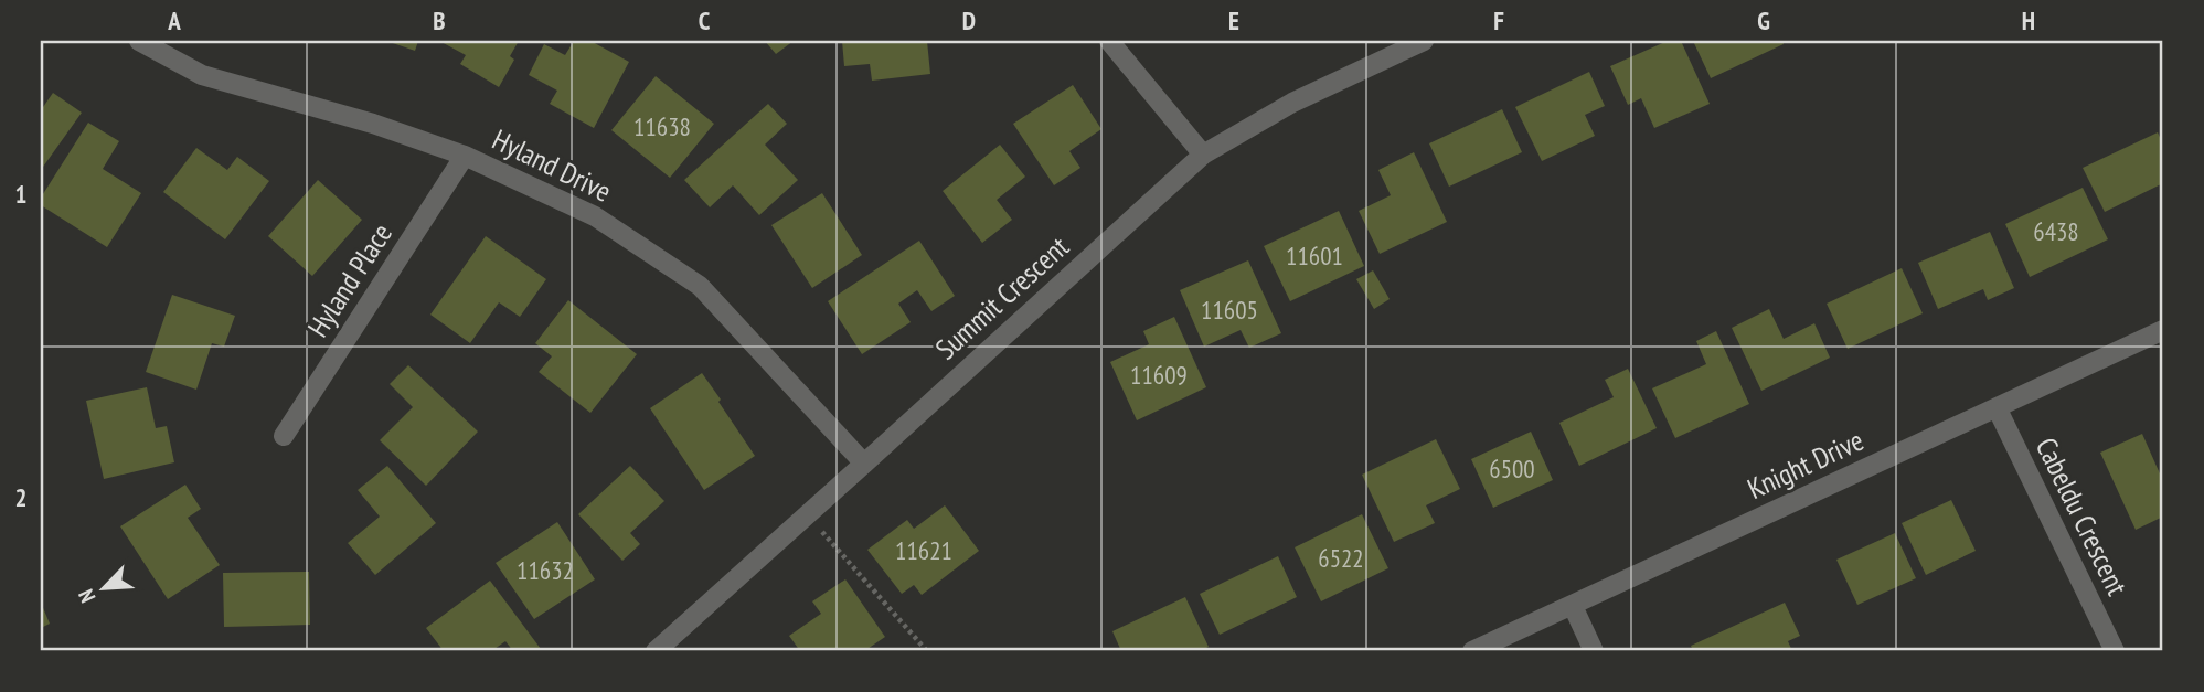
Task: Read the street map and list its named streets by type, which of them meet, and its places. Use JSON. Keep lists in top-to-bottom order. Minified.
{"streets":{"street":["Hyland Drive","Hyland Place","Summit Crescent","Knight Drive","Cabeldu Crescent"]},"crossings":[["Hyland Drive","Hyland Place"],["Hyland Drive","Summit Crescent"],["Knight Drive","Cabeldu Crescent"]],"house_numbers":["11638","6438","11601","11605","11609","6500","11621","6522","11632"],"north":"bottom left","grid":{"columns":["A","B","C","D","E","F","G","H"],"rows":["1","2"]}}
